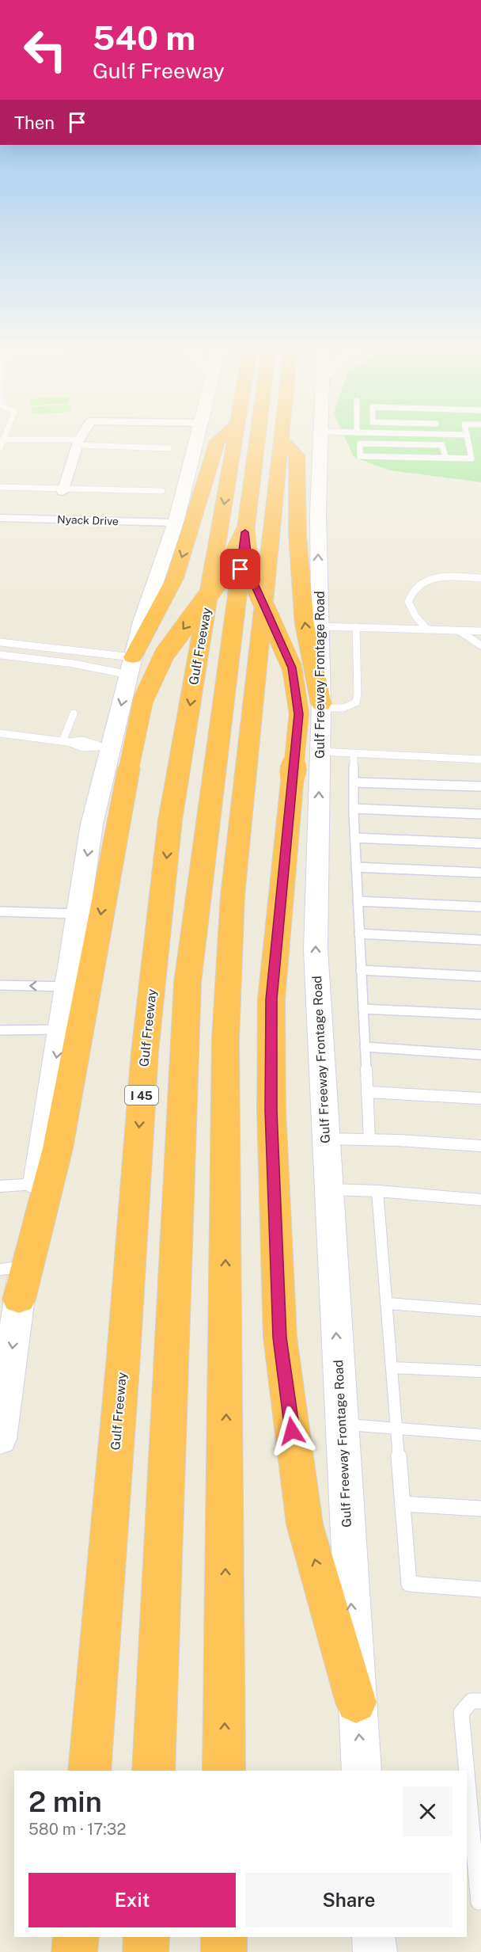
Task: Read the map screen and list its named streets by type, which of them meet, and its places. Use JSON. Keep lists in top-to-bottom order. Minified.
{"streets":{"highway":["Gulf Freeway","I 45"],"main road":["Gulf Freeway Frontage Road"],"street":["Nyack Drive"]},"one_way":["Gulf Freeway Frontage Road"],"page":{"turn":["540 m","Gulf Freeway"],"then":"Then","heading":["2 min","580 m · 17:32"],"buttons":["Exit","Share"]}}
